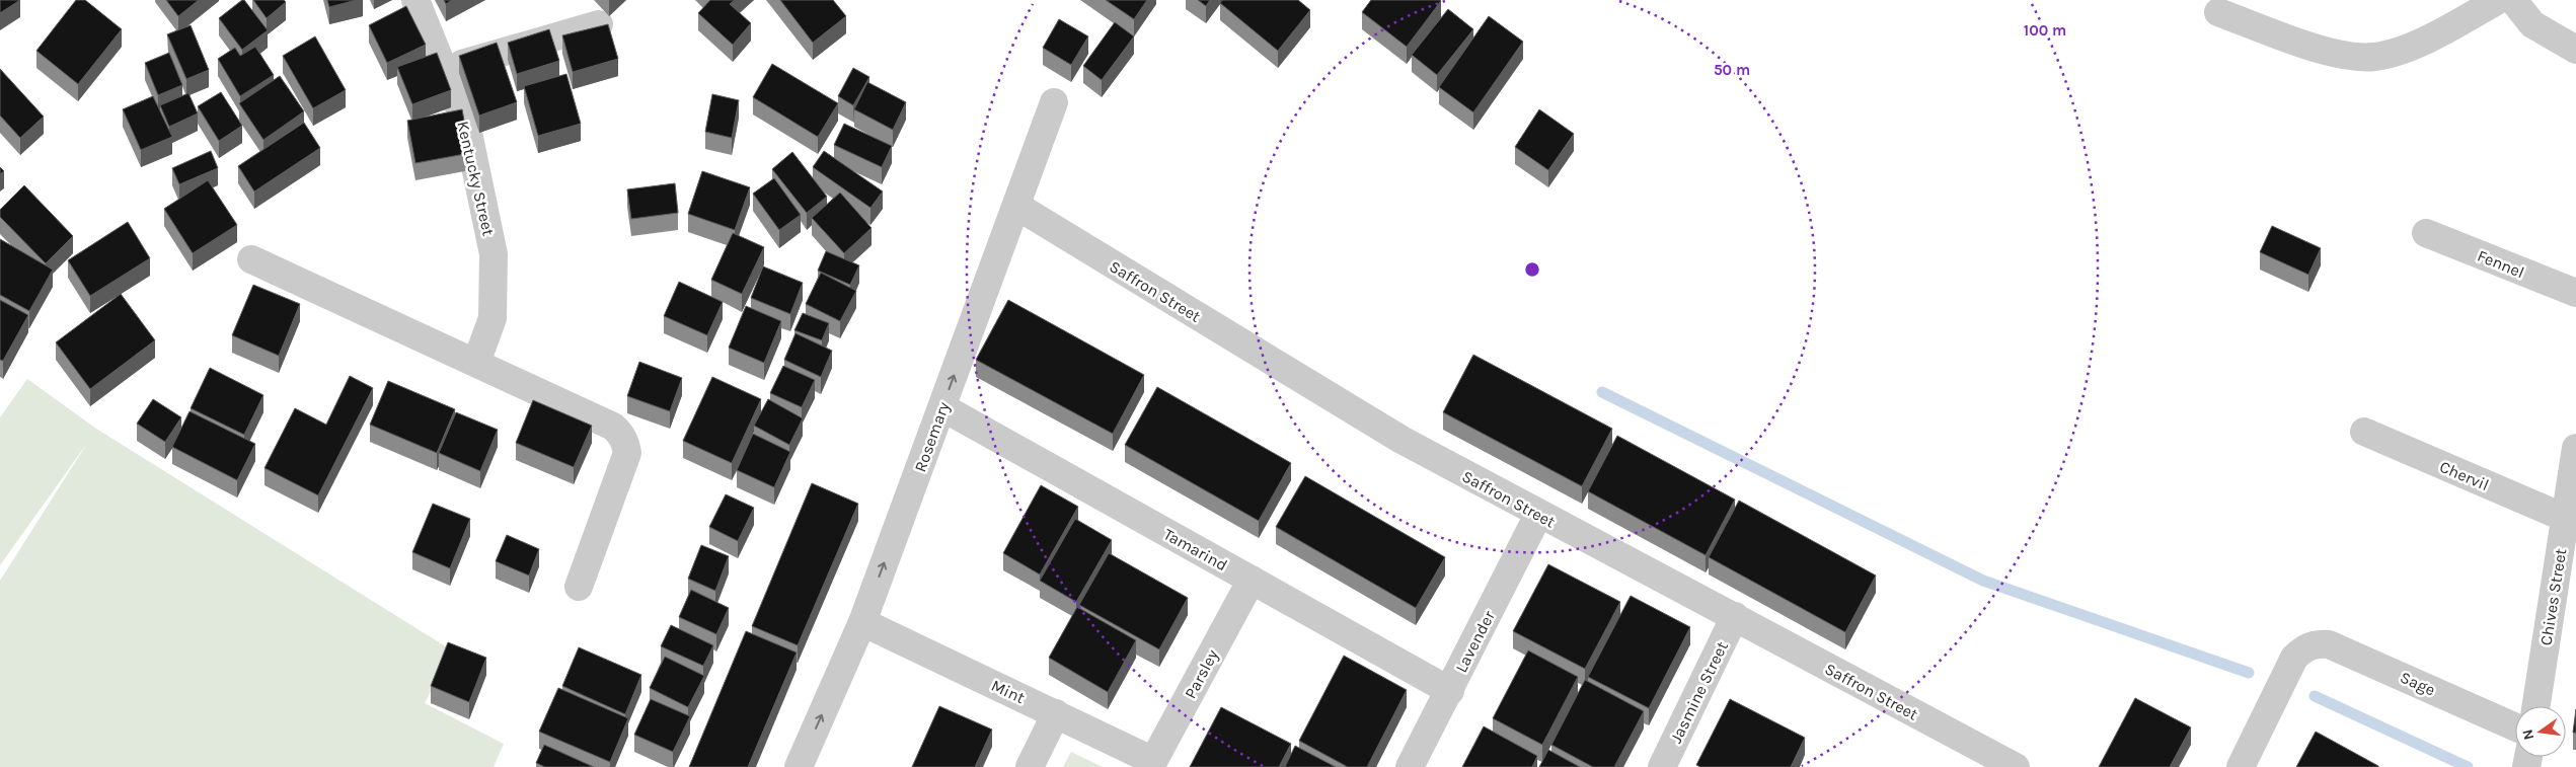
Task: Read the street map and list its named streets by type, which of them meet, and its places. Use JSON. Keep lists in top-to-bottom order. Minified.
{"streets":{"street":["Kentucky Street","Fennel","Saffron Street","Rosemary","Chervil","Tamarind","Chives Street","Lavender","Parsley","Sage","Mint","Jasmine Street"]},"crossings":[["Saffron Street","Rosemary"],["Saffron Street","Lavender"],["Saffron Street","Jasmine Street"],["Rosemary","Tamarind"],["Rosemary","Mint"],["Chervil","Chives Street"],["Tamarind","Lavender"],["Tamarind","Parsley"],["Parsley","Mint"]],"one_way":["Rosemary"],"north":"left","rings":["100 m","50 m"]}
